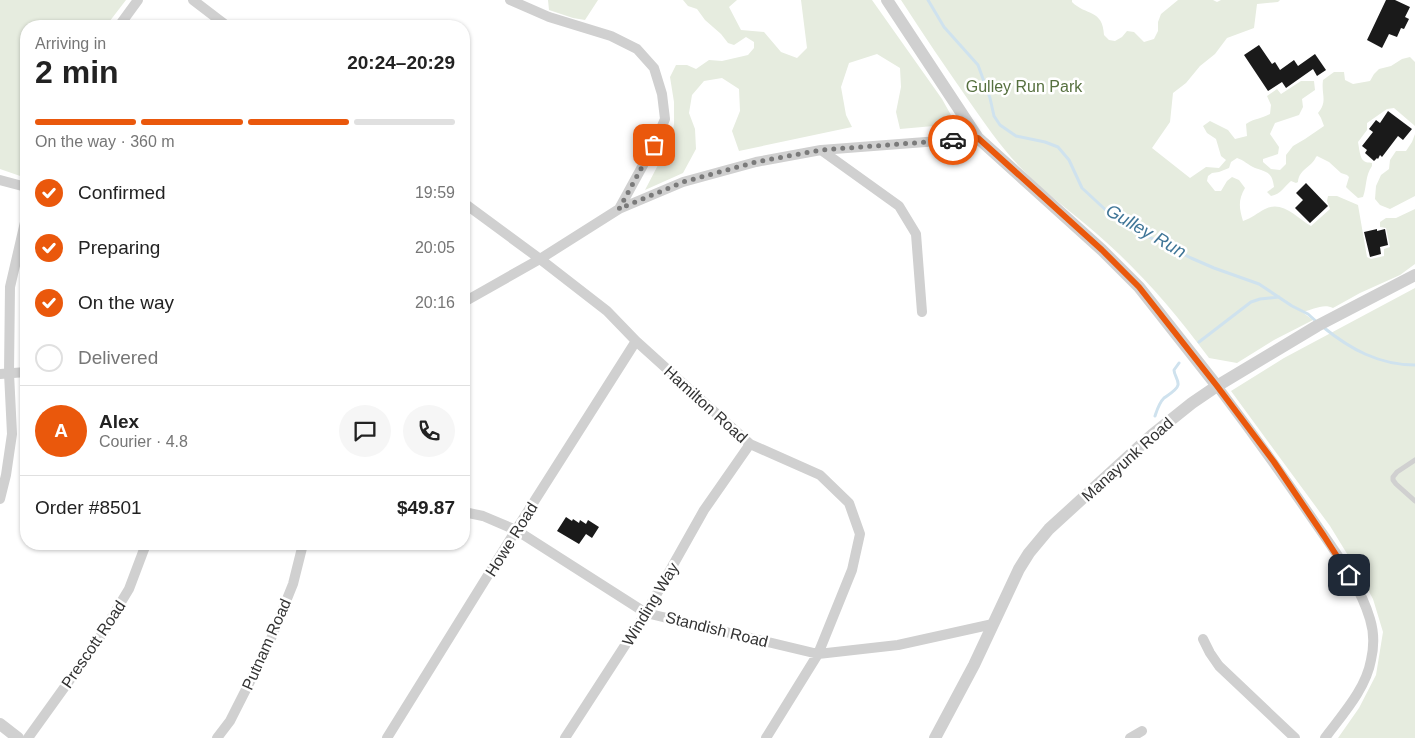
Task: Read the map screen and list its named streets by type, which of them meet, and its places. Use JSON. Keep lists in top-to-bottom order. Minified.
{"streets":{"street":["Hamilton Road","Manayunk Road","Howe Road","Winding Way","Standish Road","Prescott Road","Putnam Road"]},"crossings":[["Hamilton Road","Howe Road"],["Hamilton Road","Winding Way"],["Hamilton Road","Standish Road"],["Manayunk Road","Standish Road"],["Howe Road","Standish Road"],["Winding Way","Standish Road"]],"water":["Gulley Run"],"parks":["Gulley Run Park"],"page":{"heading":["2 min","Arriving in","20:24–20:29"],"panel":["Alex","Courier · 4.8","Order #8501","$49.87"],"bar":"On the way · 360 m","list":[["Confirmed","19:59"],["Preparing","20:05"],["On the way","20:16"],"Delivered"],"round":"A"}}
